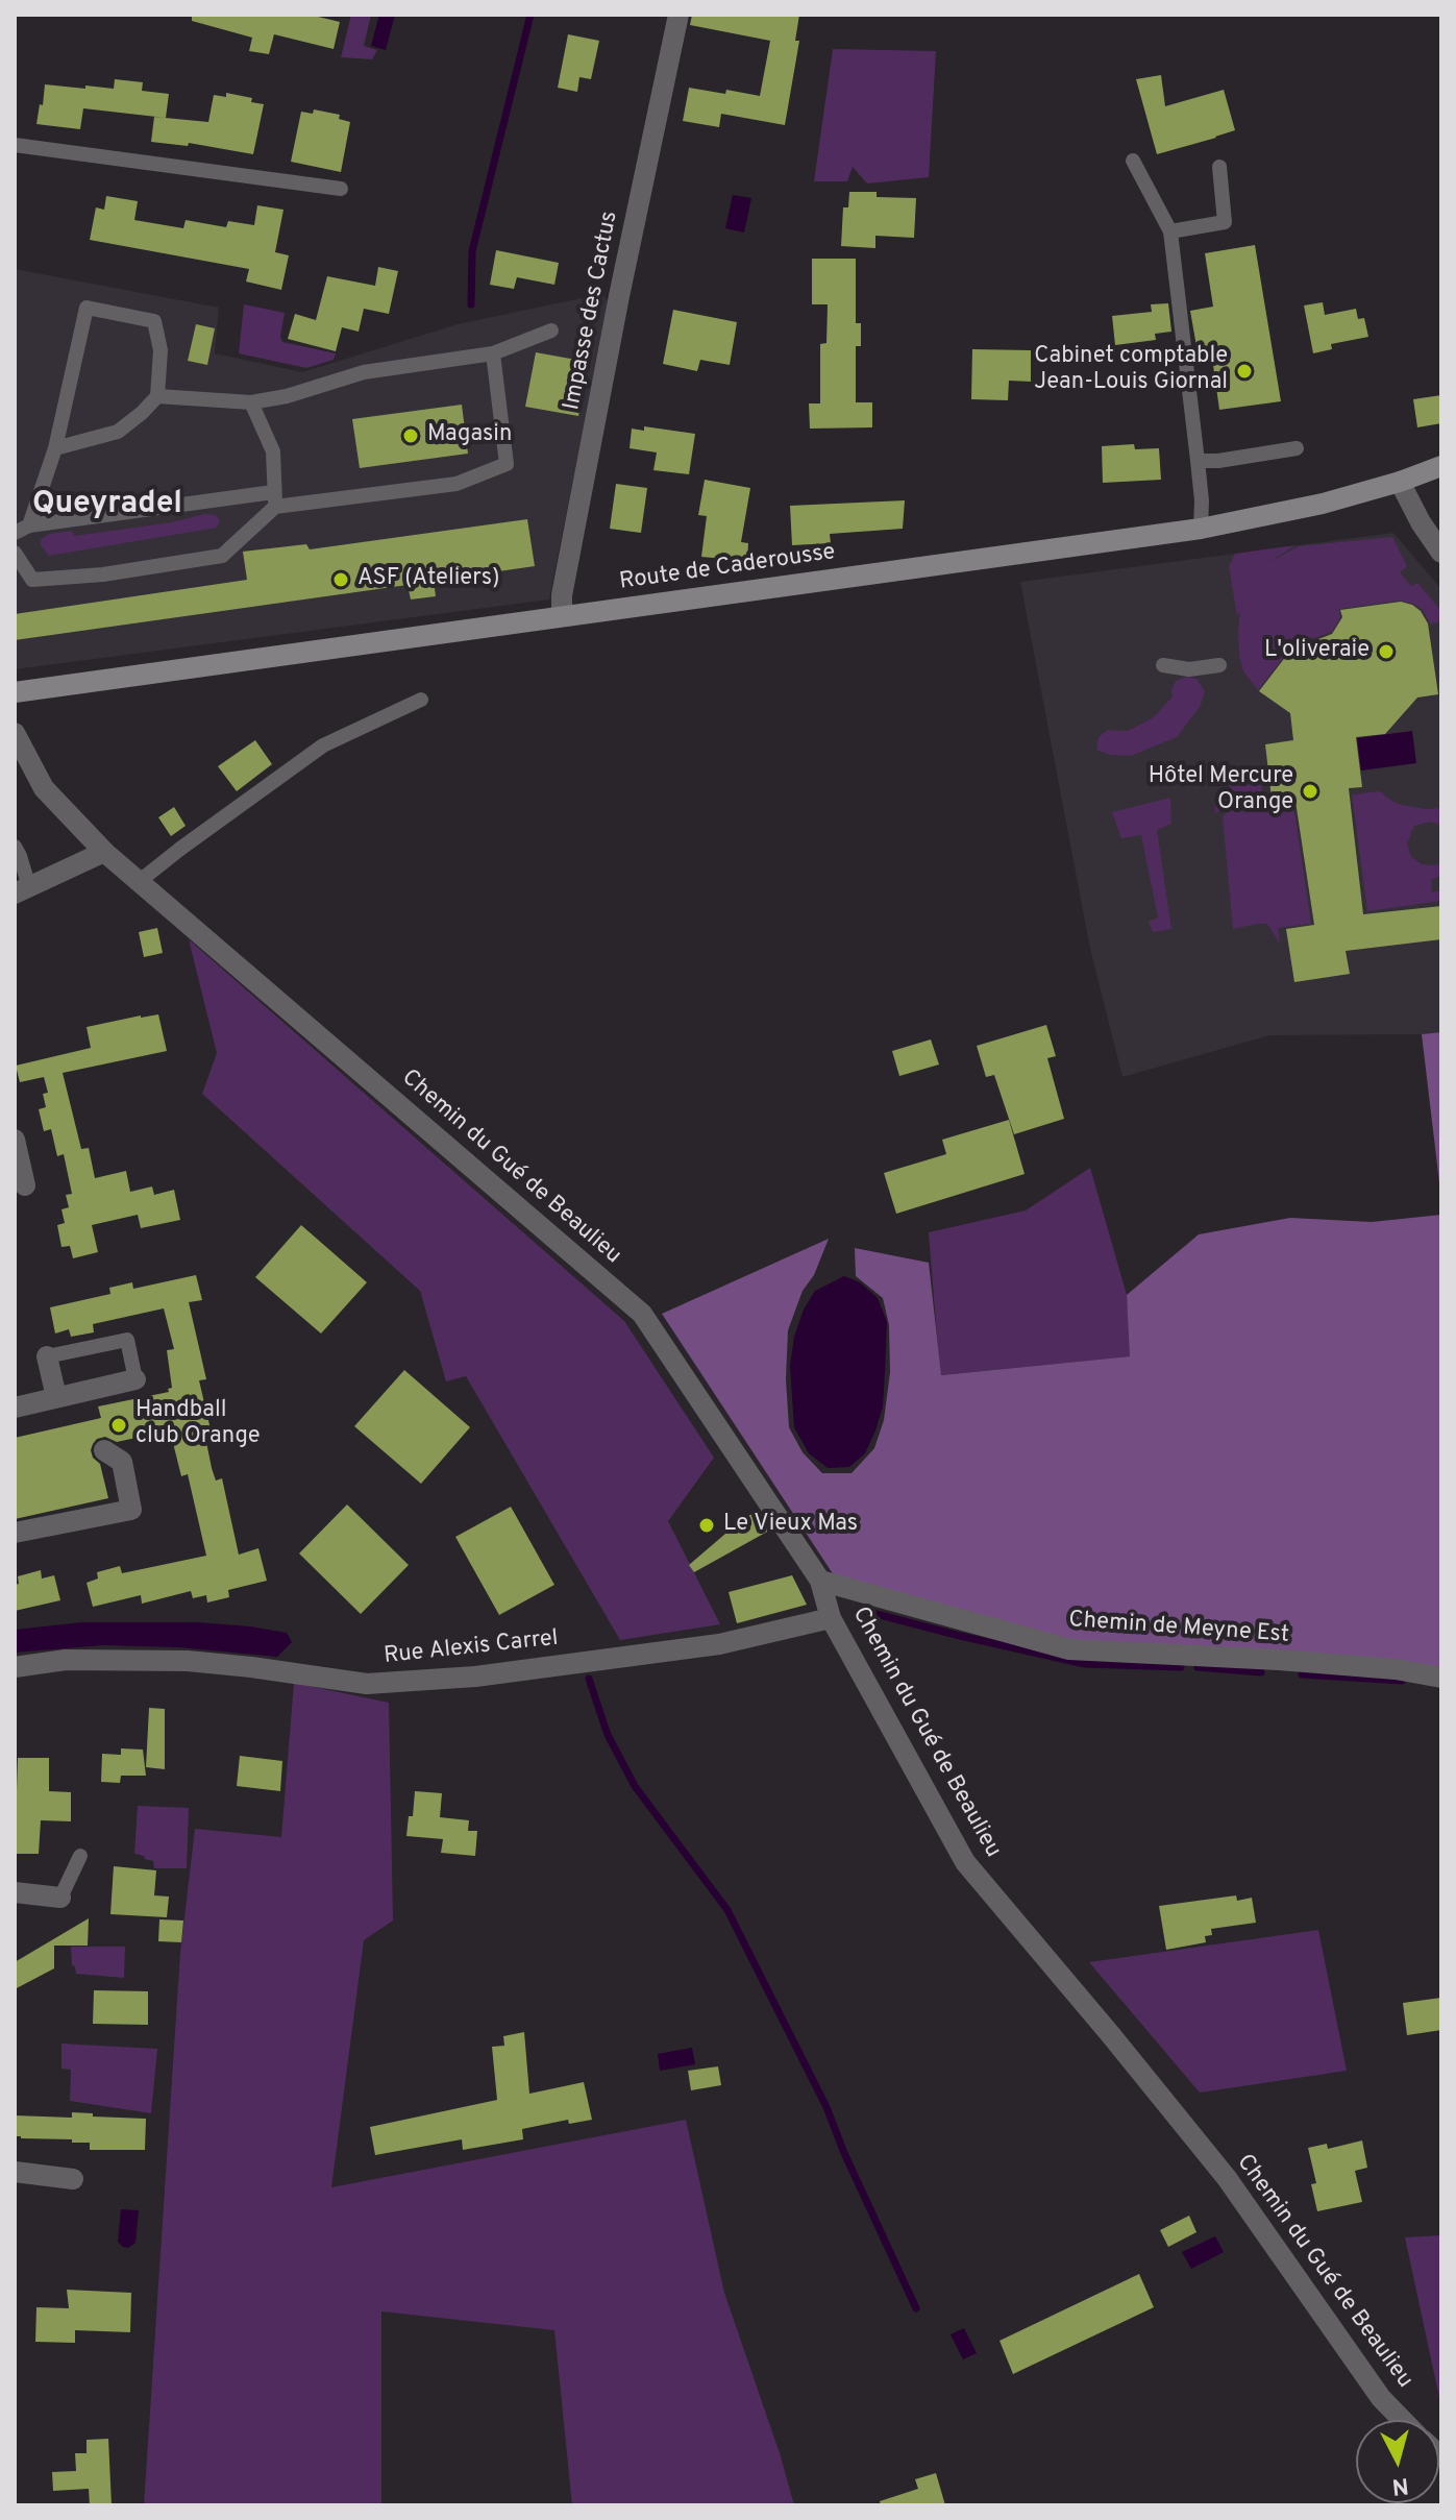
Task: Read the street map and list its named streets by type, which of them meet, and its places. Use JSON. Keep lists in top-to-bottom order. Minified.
{"streets":{"main road":["Route de Caderousse"],"street":["Impasse des Cactus","Chemin du Gué de Beaulieu","Chemin de Meyne Est","Rue Alexis Carrel"]},"crossings":[["Impasse des Cactus","Route de Caderousse"],["Chemin du Gué de Beaulieu","Chemin de Meyne Est"],["Chemin du Gué de Beaulieu","Rue Alexis Carrel"]],"districts":["Queyradel"],"places":["Cabinet comptable Jean-Louis Giornal","Magasin","ASF (Ateliers)","L'oliveraie","Hôtel Mercure Orange","Handball club Orange","Le Vieux Mas"],"north":"bottom"}
